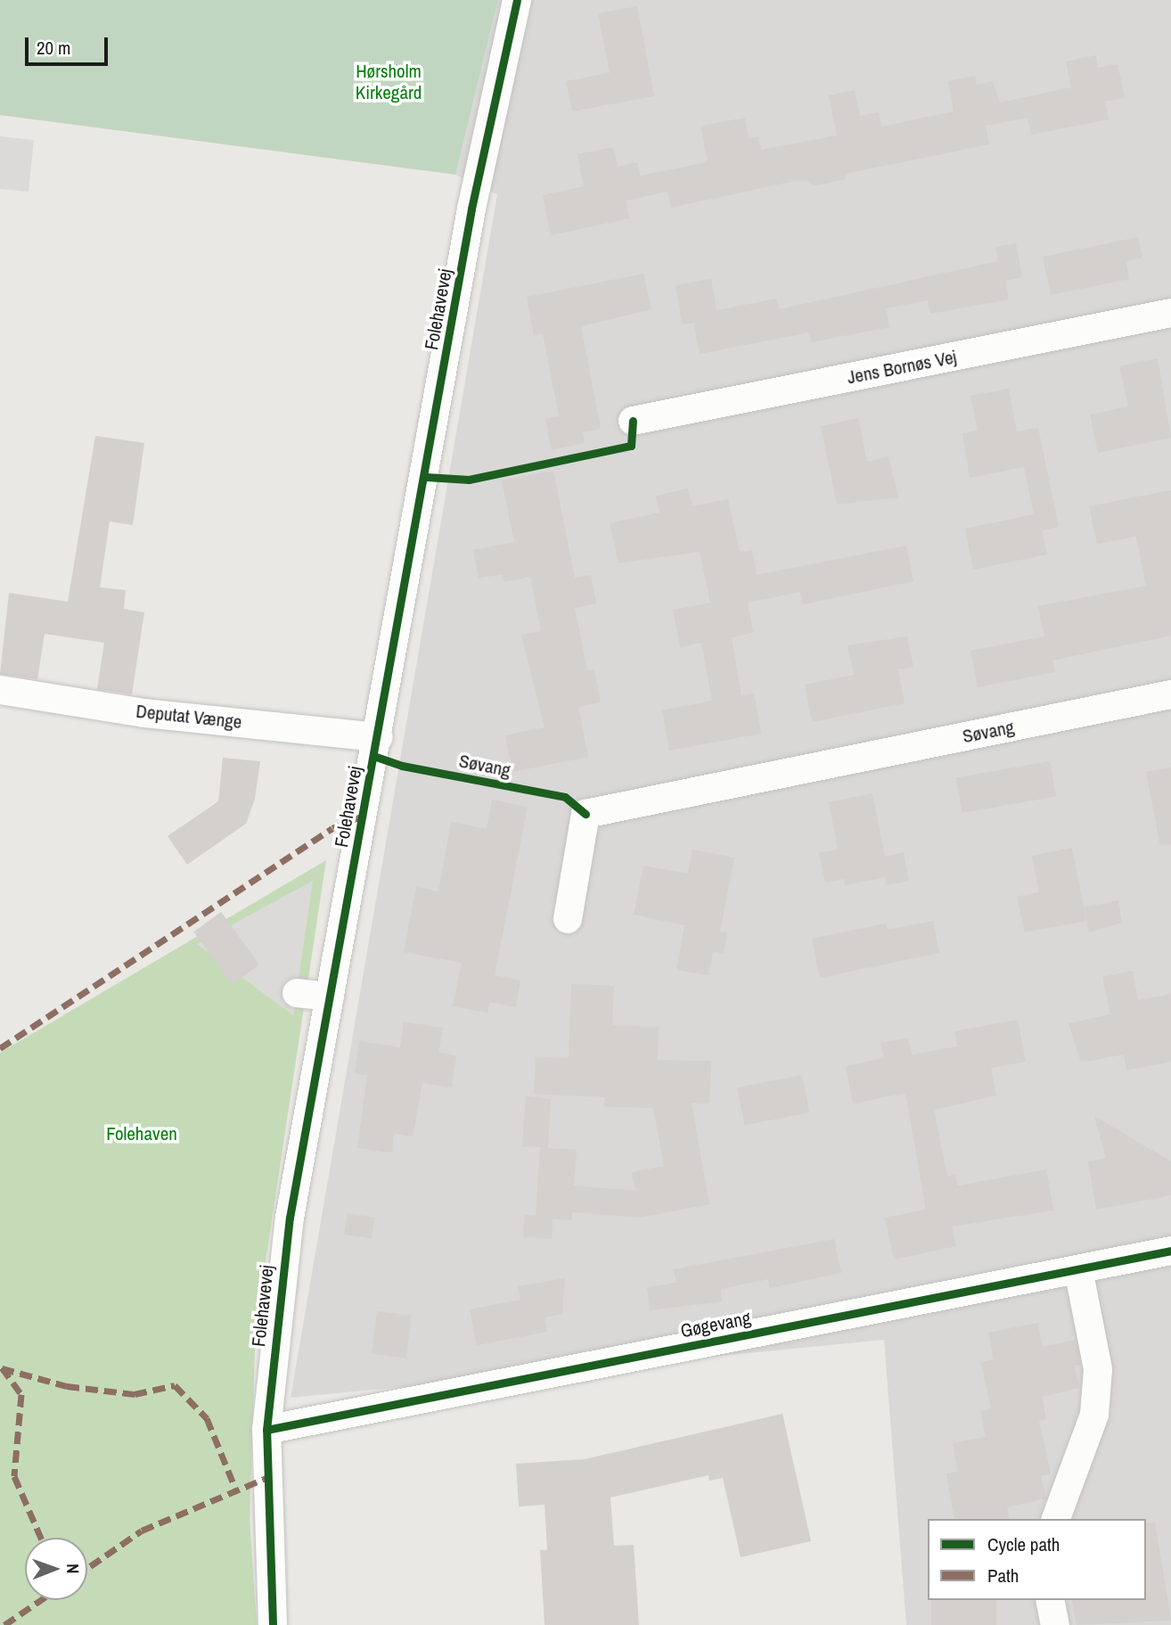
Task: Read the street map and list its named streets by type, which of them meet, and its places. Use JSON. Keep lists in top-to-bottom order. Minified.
{"streets":{"street":["Folehavevej","Jens Bornøs Vej","Deputat Vænge","Søvang","Gøgevang"]},"crossings":[["Folehavevej","Deputat Vænge"],["Folehavevej","Gøgevang"]],"parks":["Hørsholm Kirkegård","Folehaven"],"legend":["Cycle path","Path"],"scale_bar":"20 m","north":"right"}
